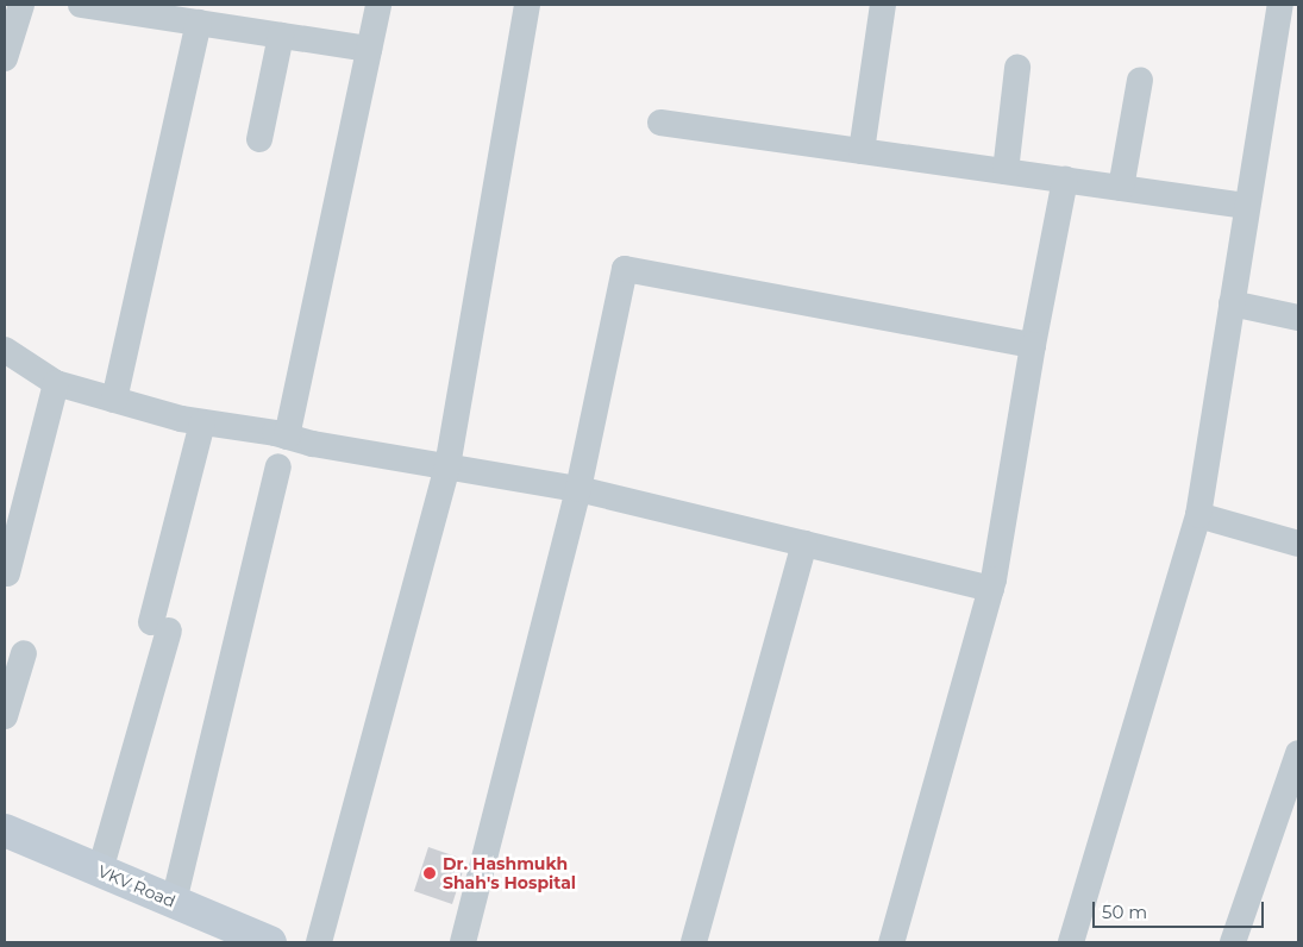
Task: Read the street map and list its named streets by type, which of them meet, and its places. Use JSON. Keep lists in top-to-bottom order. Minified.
{"streets":{"main road":["VKV Road"]},"places":["Dr. Hashmukh Shah's Hospital"],"scale_bar":"50 m"}
